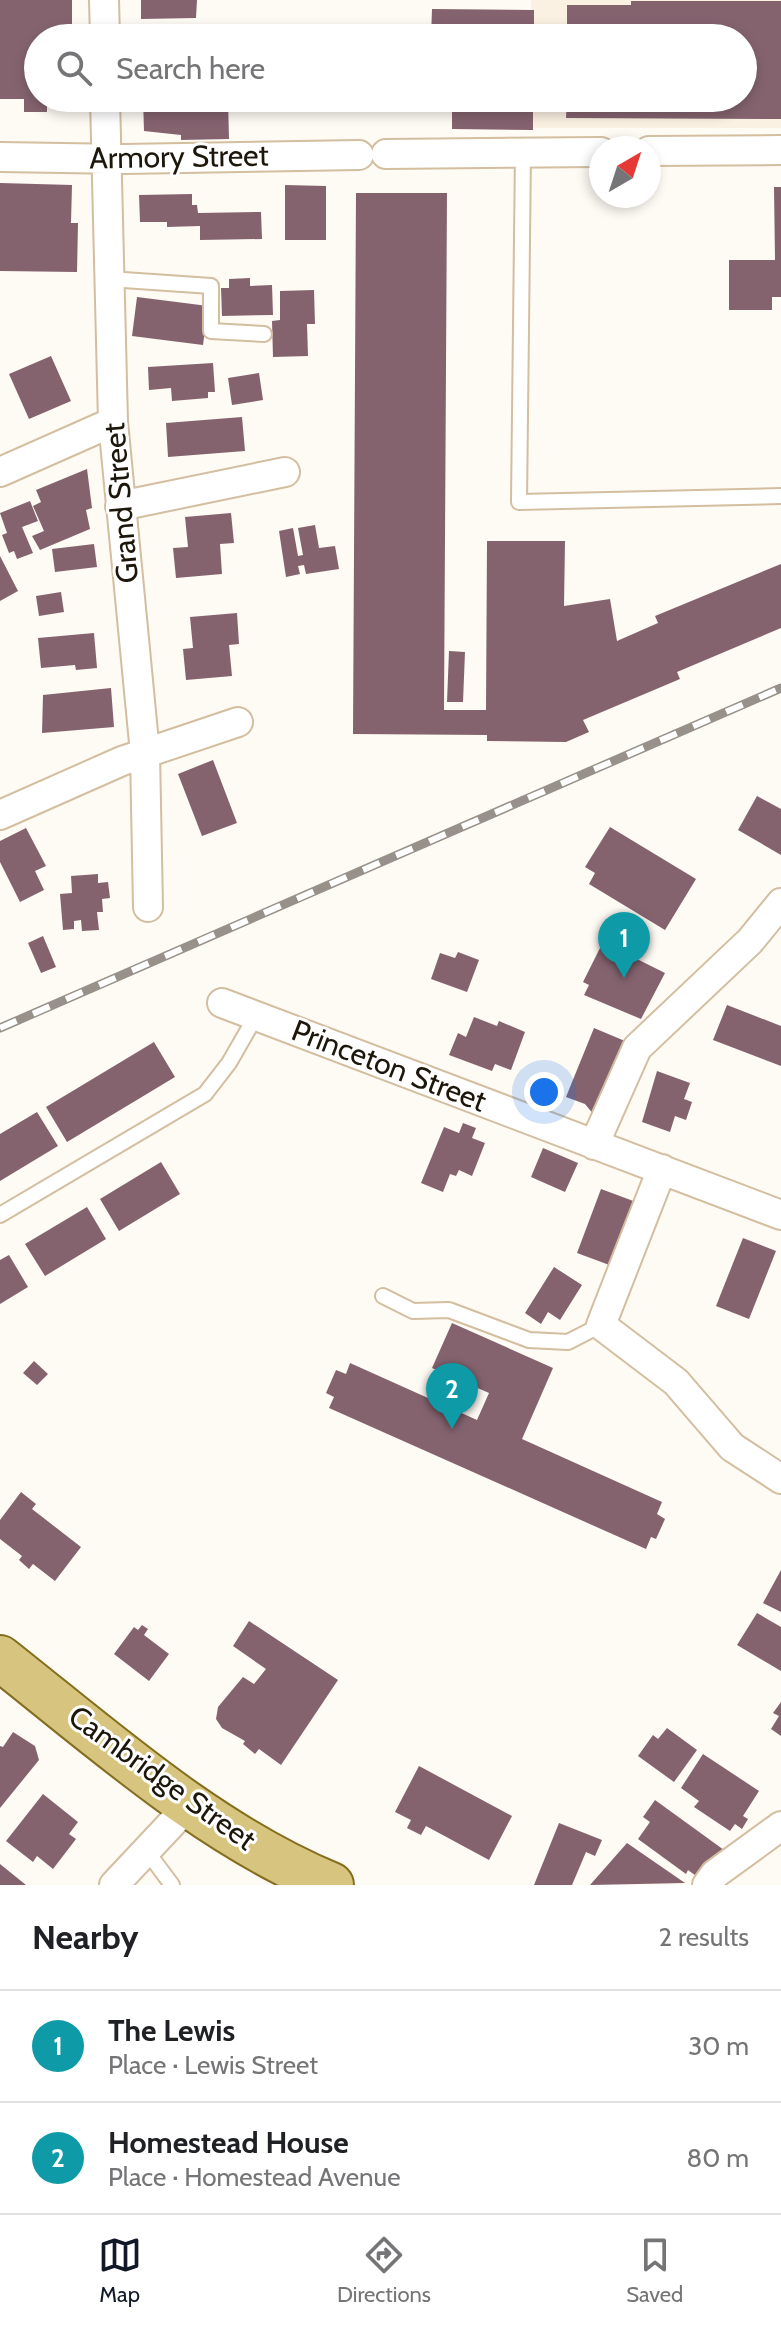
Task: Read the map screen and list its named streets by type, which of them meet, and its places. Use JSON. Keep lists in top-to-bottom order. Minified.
{"streets":{"main road":["Cambridge Street"],"street":["Armory Street","Grand Street","Princeton Street"]},"crossings":[["Armory Street","Grand Street"]],"north":"top right","page":{"search":"Search here","pins":["1","2"],"heading":["Nearby","2 results"],"list":[{"mark":"1","name":"The Lewis","note":"Place · Lewis Street","value":"30 m"},{"mark":"2","name":"Homestead House","note":"Place · Homestead Avenue","value":"80 m"}],"nav":["Map","Directions","Saved"]}}
